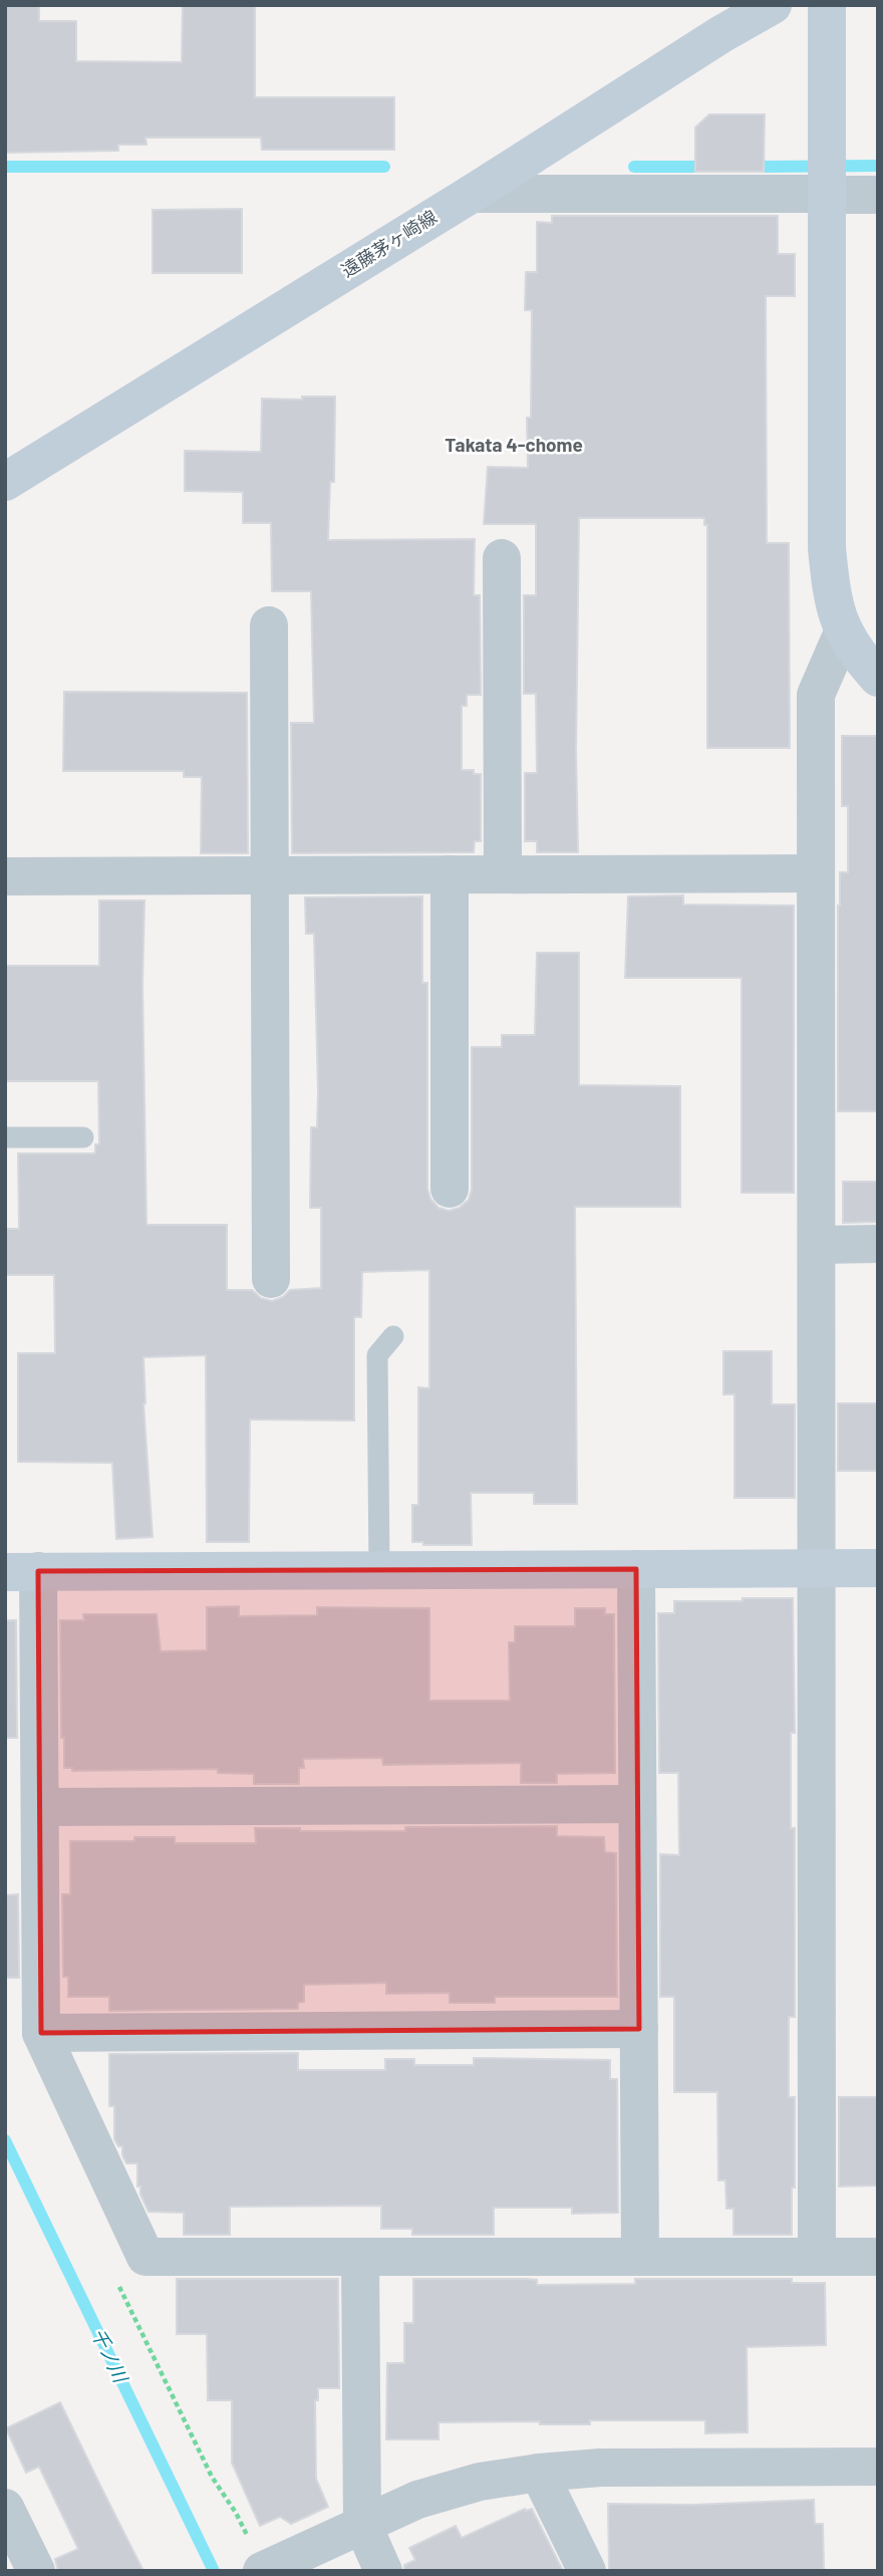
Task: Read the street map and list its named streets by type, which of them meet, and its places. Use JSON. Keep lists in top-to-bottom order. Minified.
{"streets":{"street":["遠藤茅ヶ崎線"]},"districts":["Takata 4-chome"],"water":["千ノ川"]}
